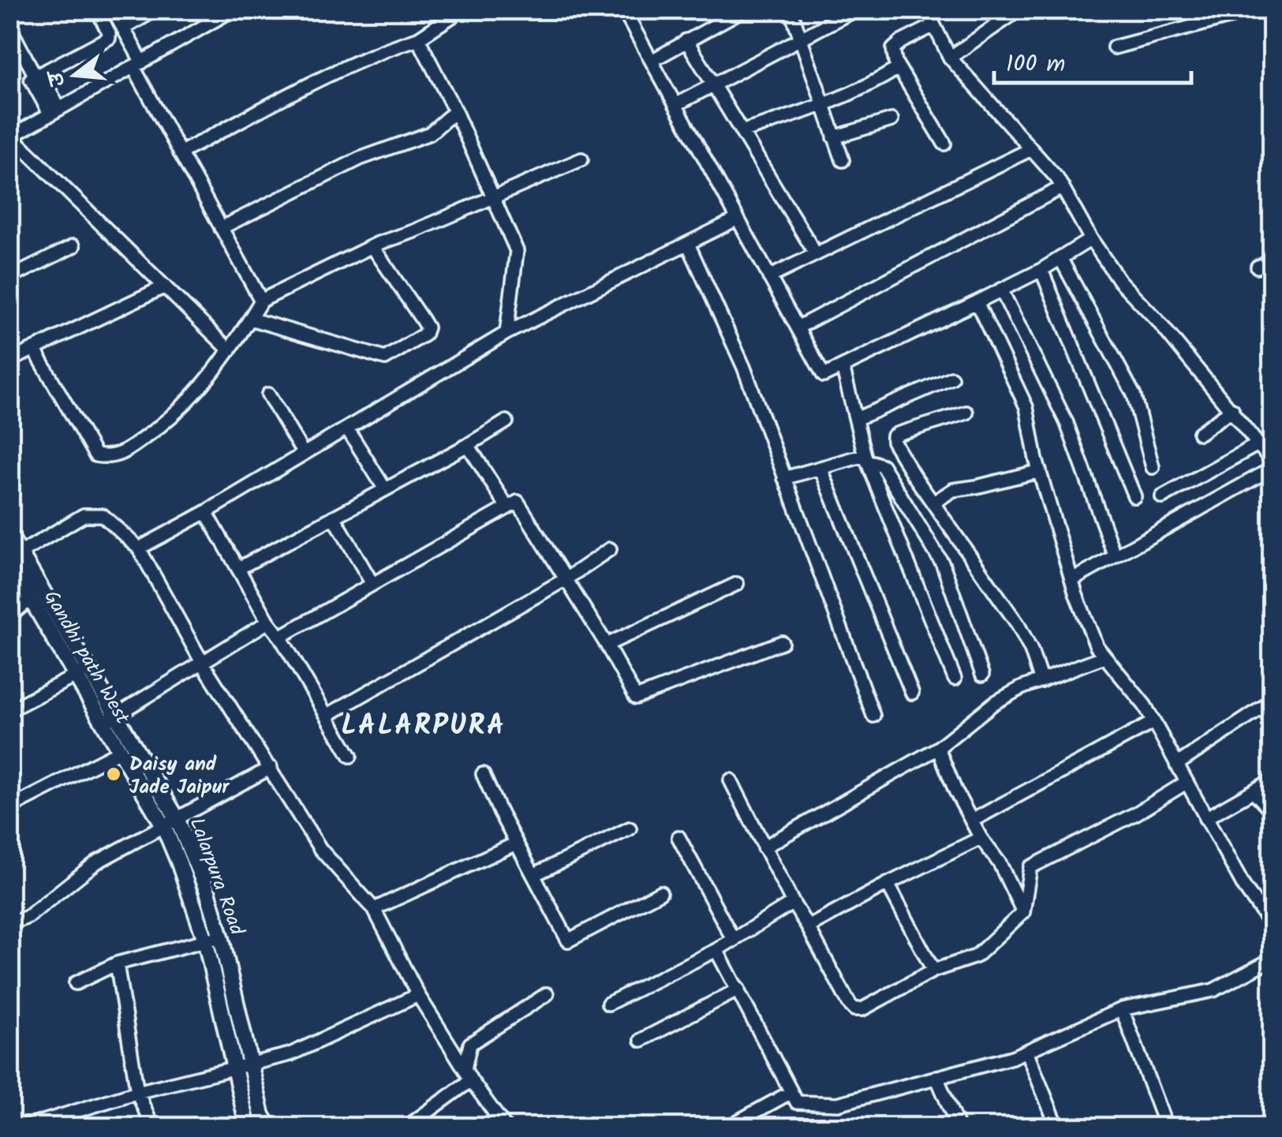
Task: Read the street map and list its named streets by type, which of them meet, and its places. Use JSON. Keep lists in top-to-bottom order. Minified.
{"streets":{"street":["Gandhi path West","Lalarpura Road"]},"crossings":[["Gandhi path West","Lalarpura Road"]],"districts":["LALARPURA"],"places":["Daisy and Jade Jaipur"],"scale_bar":"100 m","north":"left"}
